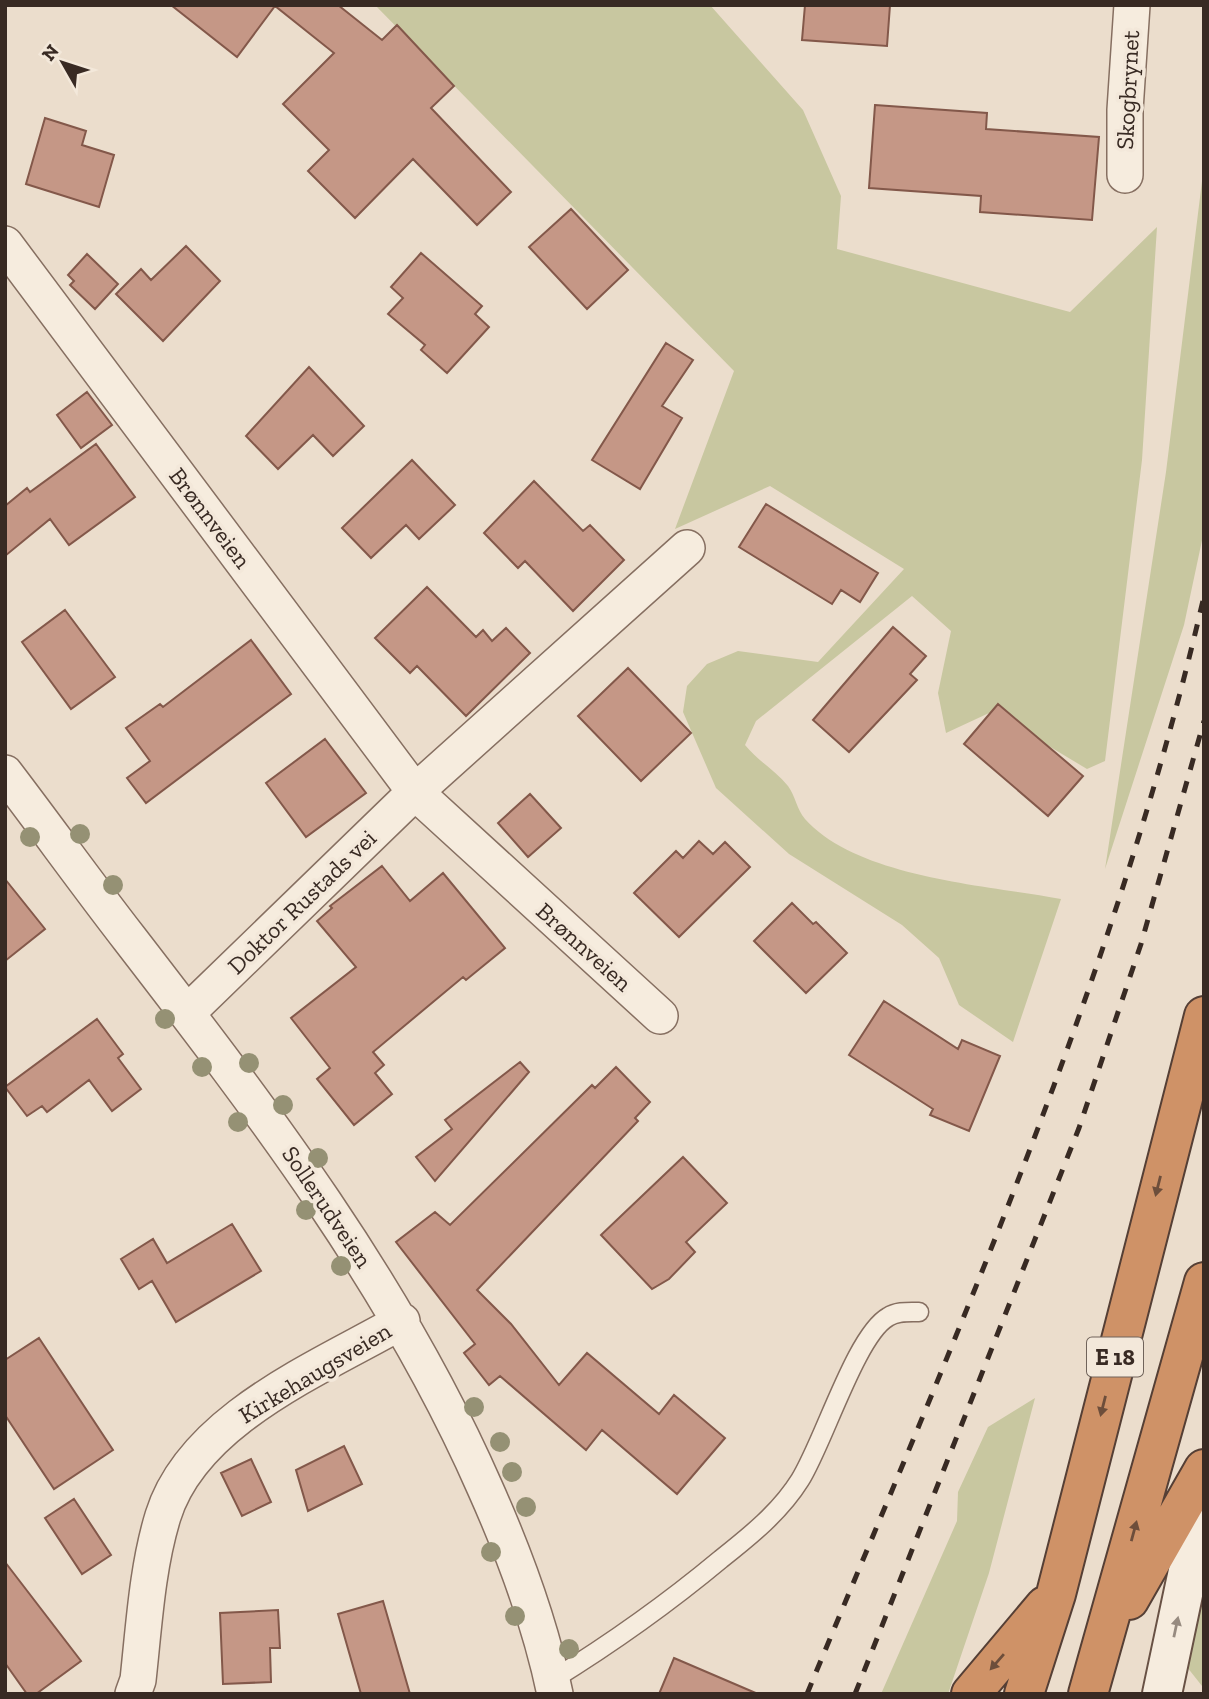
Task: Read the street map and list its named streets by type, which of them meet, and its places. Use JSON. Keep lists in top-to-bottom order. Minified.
{"streets":{"highway":["E 18"],"street":["Skogbrynet","Brønnveien","Doktor Rustads vei","Sollerudveien","Kirkehaugsveien"]},"crossings":[["Brønnveien","Doktor Rustads vei"],["Doktor Rustads vei","Sollerudveien"],["Sollerudveien","Kirkehaugsveien"]],"north":"top left"}
